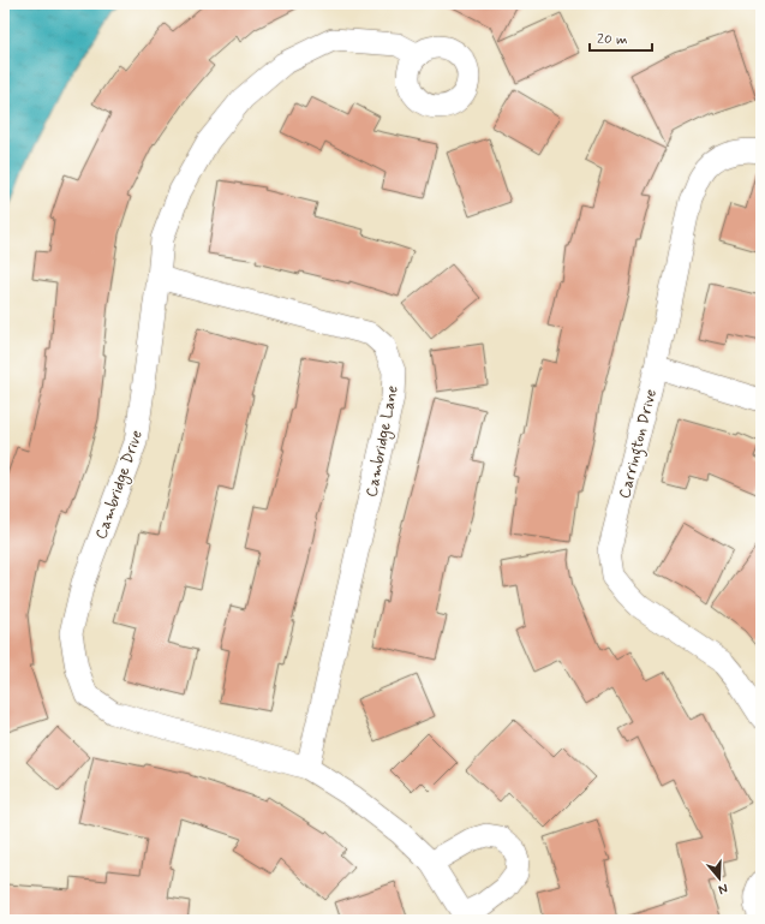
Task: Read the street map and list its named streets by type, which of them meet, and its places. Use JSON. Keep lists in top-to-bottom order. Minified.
{"streets":{"street":["Cambridge Lane","Carrington Drive","Cambridge Drive"]},"crossings":[["Cambridge Lane","Cambridge Drive"]],"scale_bar":"20 m","north":"bottom"}
